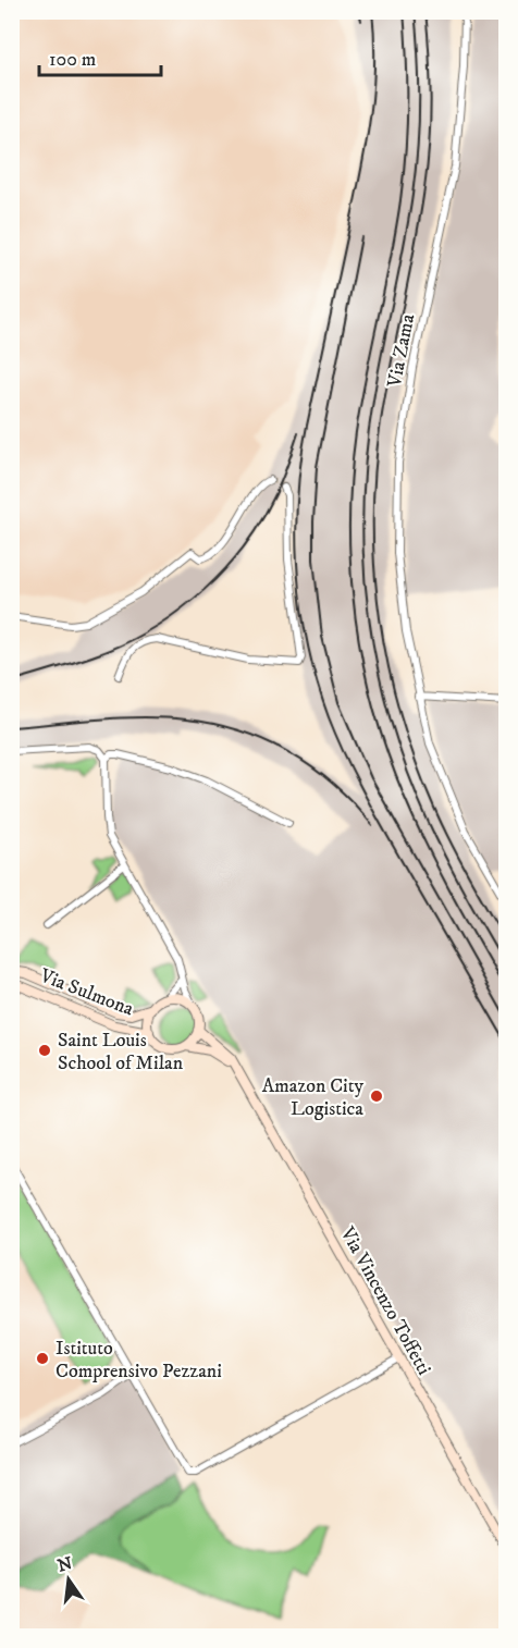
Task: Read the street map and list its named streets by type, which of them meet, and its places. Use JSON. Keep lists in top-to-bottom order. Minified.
{"streets":{"street":["Via Zama","Via Sulmona","Via Vincenzo Toffetti"]},"crossings":[["Via Sulmona","Via Vincenzo Toffetti"]],"places":["Saint Louis School of Milan","Amazon City Logistica","Istituto Comprensivo Pezzani"],"scale_bar":"100 m","north":"top"}
